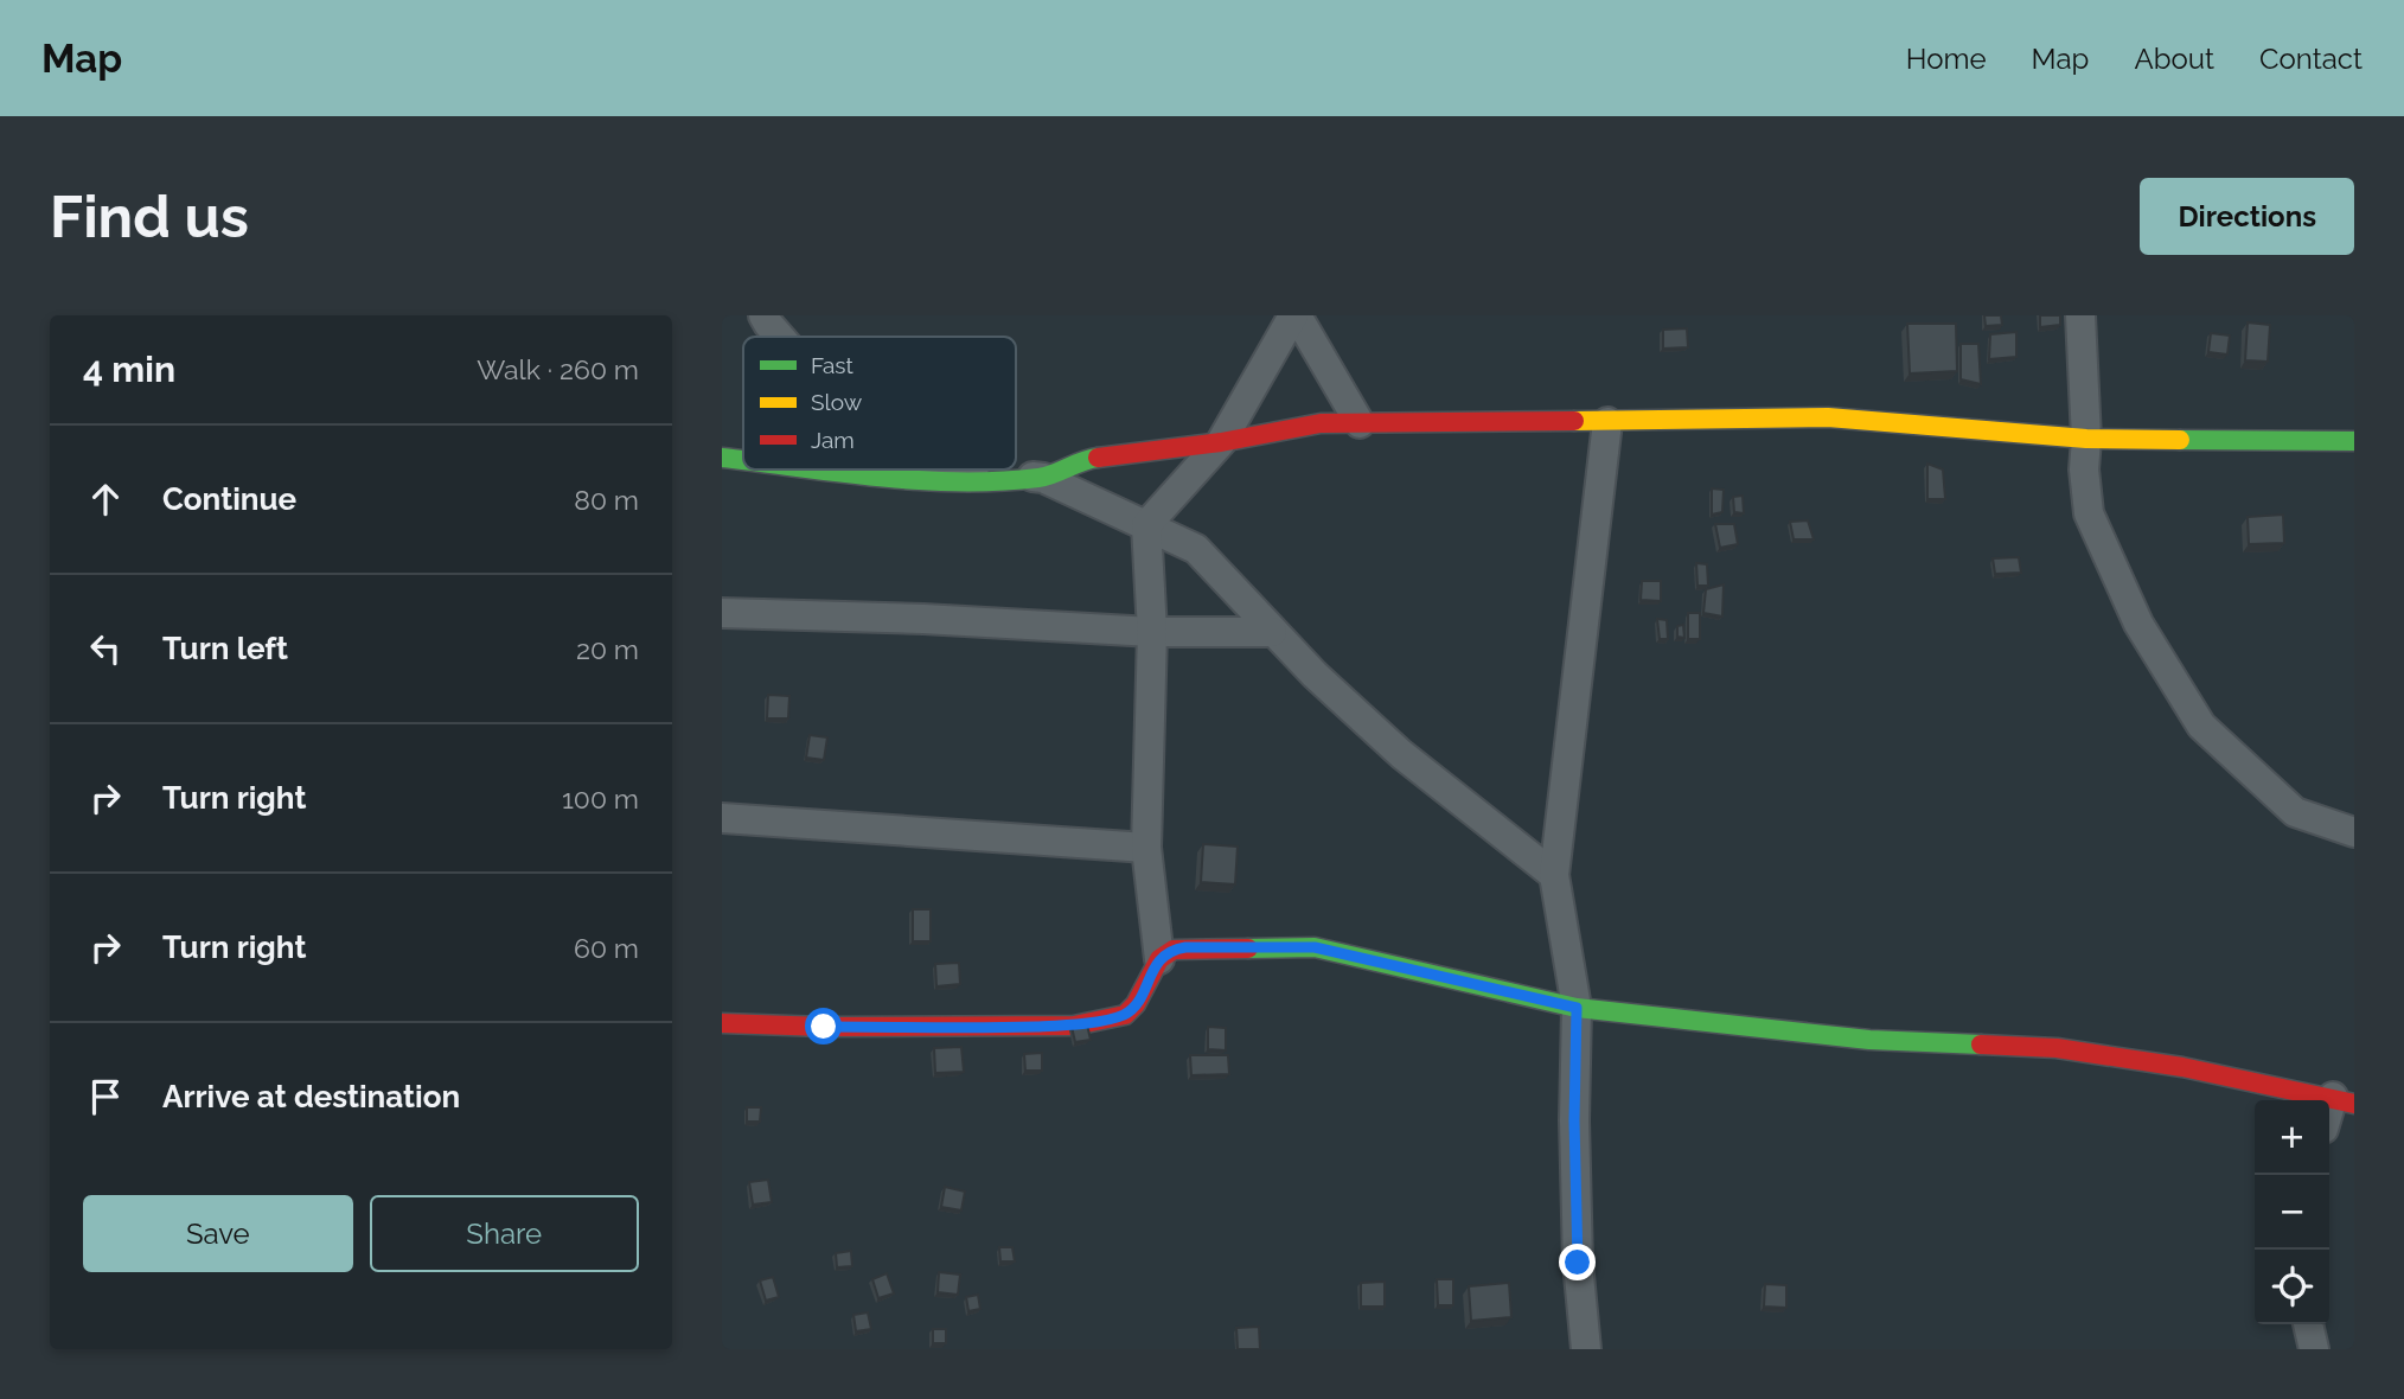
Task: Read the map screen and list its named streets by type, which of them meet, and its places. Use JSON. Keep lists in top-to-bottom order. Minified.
{"legend":["Fast","Slow","Jam"],"page":{"header":"Map","nav":["Home","Map","About","Contact"],"buttons":["Directions",["Save","Share"]],"title":"Find us","heading":["4 min","Walk · 260 m"],"list":[["Continue","80 m"],["Turn left","20 m"],["Turn right","100 m"],["Turn right","60 m"],"Arrive at destination"],"map_buttons":["+","−"]}}
